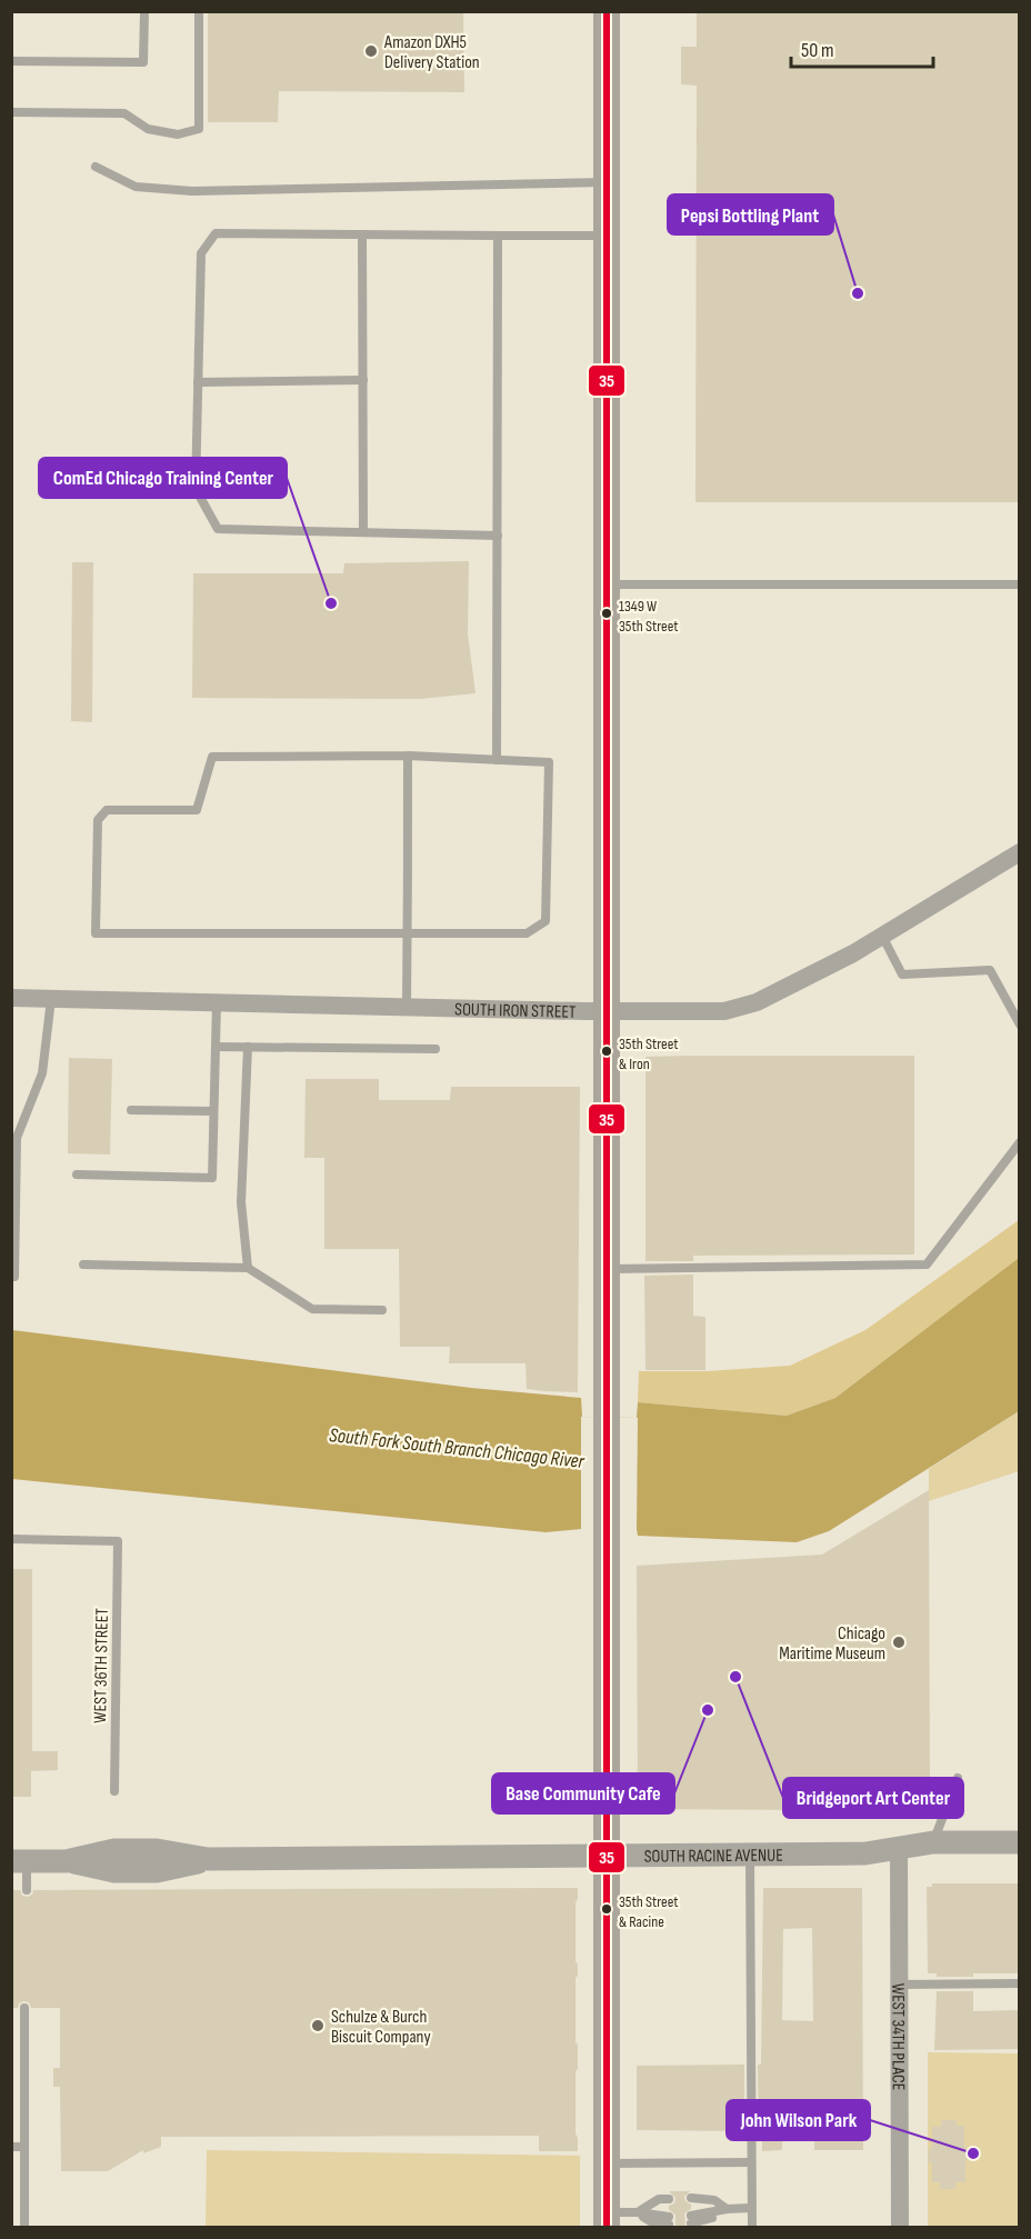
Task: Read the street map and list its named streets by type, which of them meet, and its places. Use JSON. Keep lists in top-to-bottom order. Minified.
{"streets":{"street":["SOUTH IRON STREET","SOUTH RACINE AVENUE","WEST 34TH PLACE"],"lane":["WEST 36TH STREET"]},"crossings":[["SOUTH RACINE AVENUE","WEST 34TH PLACE"]],"water":["South Fork South Branch Chicago River"],"places":["Amazon DXH5 Delivery Station","Pepsi Bottling Plant","ComEd Chicago Training Center","1349 W 35th Street","35th Street & Iron","Chicago Maritime Museum","Bridgeport Art Center","Base Community Cafe","35th Street & Racine","Schulze & Burch Biscuit Company","John Wilson Park"],"lines":["transit line 35"],"scale_bar":"50 m"}
